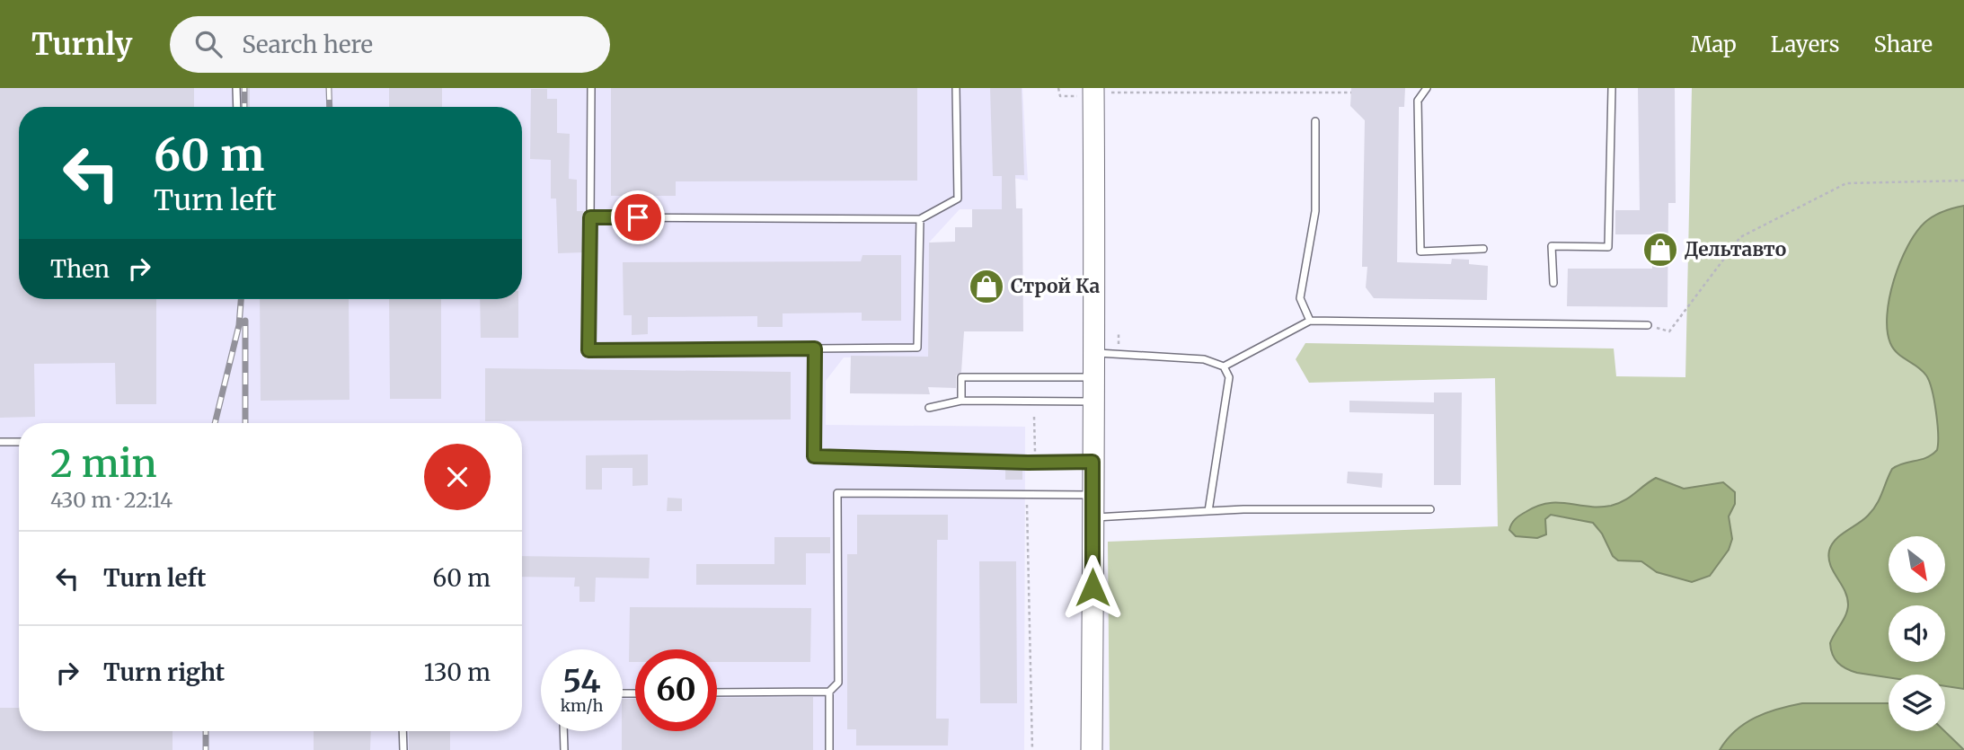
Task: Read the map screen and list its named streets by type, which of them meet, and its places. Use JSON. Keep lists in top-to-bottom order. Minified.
{"places":{"shop":["Дельтавто","Строй Ка"]},"north":"bottom right","page":{"header":"Turnly","search":"Search here","nav":["Map","Layers","Share"],"turn":["60 m","Turn left"],"then":"Then","heading":["2 min","430 m · 22:14"],"list":[{"name":"Turn left","value":"60 m"},{"name":"Turn right","value":"130 m"}],"speed":"54 km/h","limit":"60"}}
